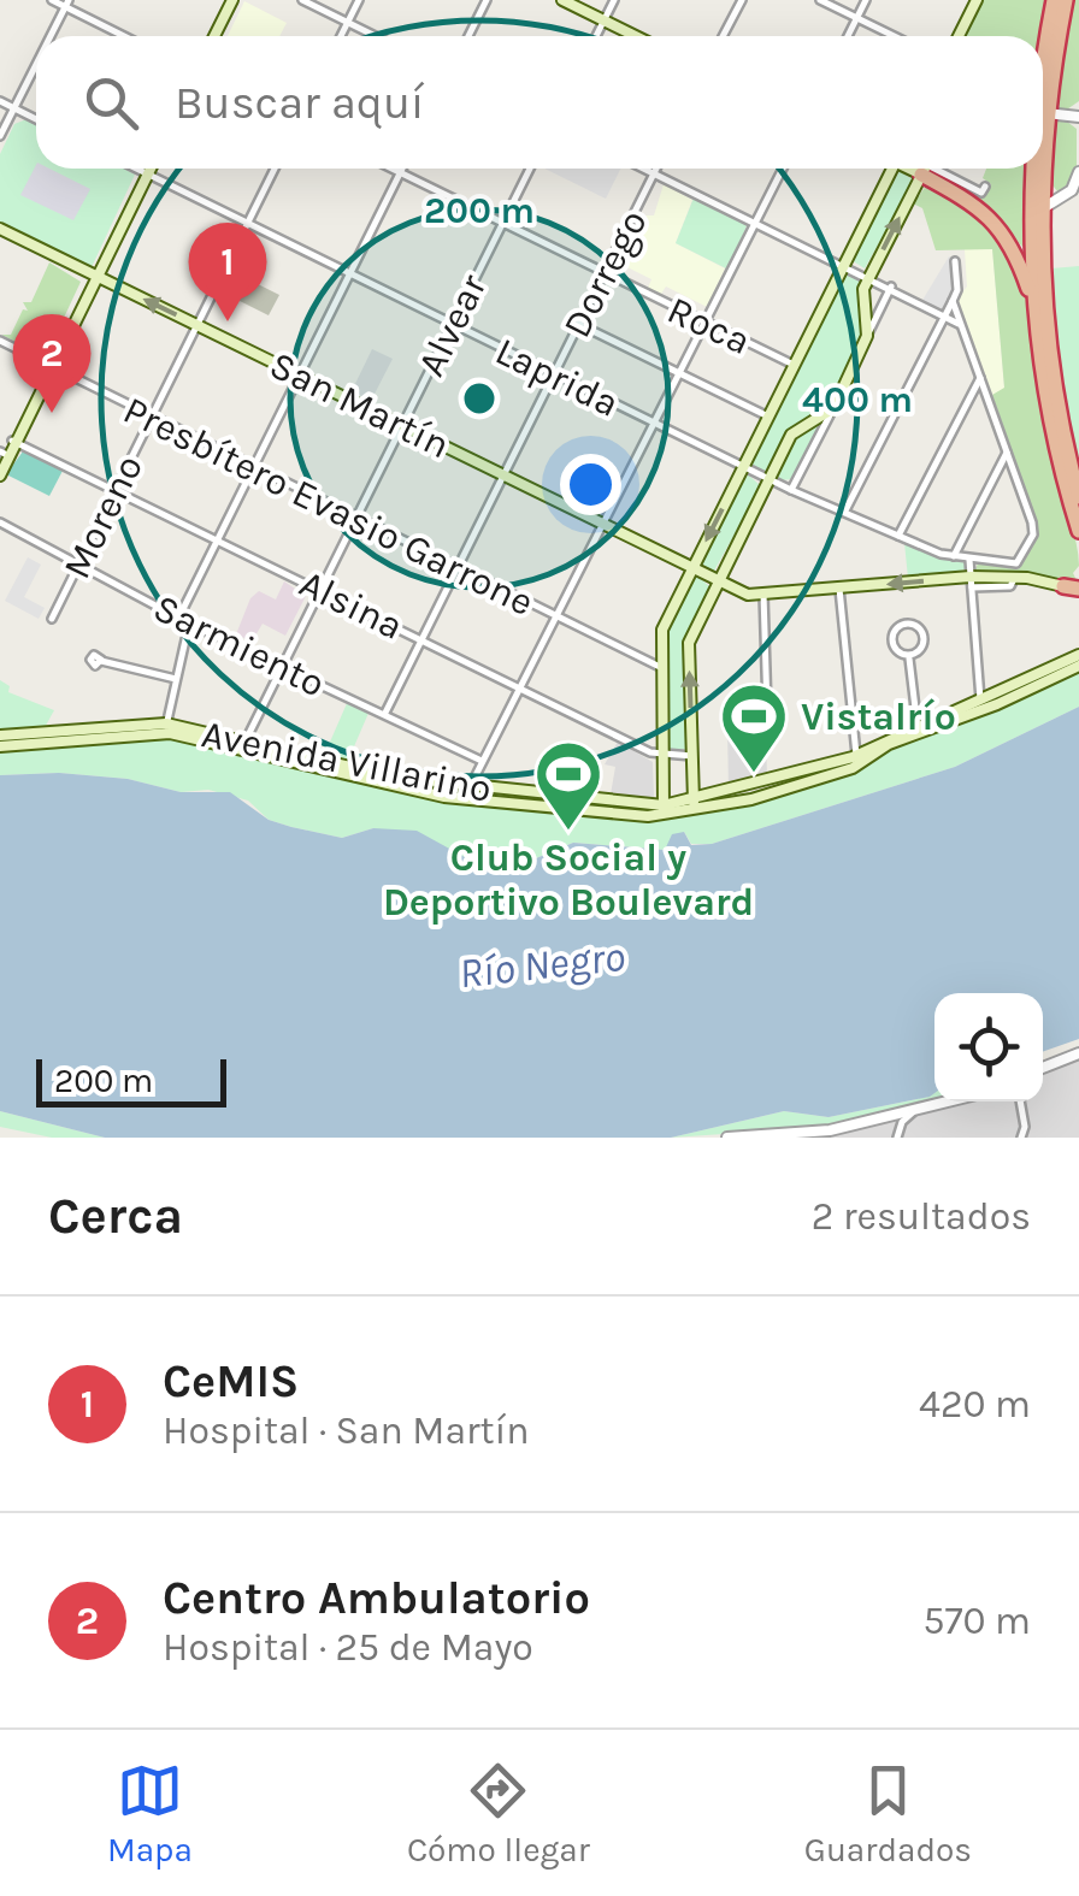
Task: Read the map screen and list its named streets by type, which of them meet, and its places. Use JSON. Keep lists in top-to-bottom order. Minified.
{"streets":{"main road":["San Martín","Avenida Villarino"],"street":["Dorrego","Alvear","Roca","Laprida","Presbítero Evasio Garrone","Moreno","Alsina","Sarmiento"]},"crossings":[["Dorrego","Roca"],["Dorrego","Laprida"],["Dorrego","San Martín"],["Dorrego","Presbítero Evasio Garrone"],["Dorrego","Alsina"],["Dorrego","Sarmiento"],["Alvear","Roca"],["Alvear","Laprida"],["Alvear","San Martín"],["Alvear","Presbítero Evasio Garrone"],["Alvear","Alsina"],["Alvear","Sarmiento"],["Alvear","Avenida Villarino"],["Laprida","Moreno"],["San Martín","Moreno"],["Presbítero Evasio Garrone","Moreno"],["Moreno","Alsina"],["Moreno","Sarmiento"]],"water":["Río Negro"],"places":{"sports":["Vistalrío","Club Social y Deportivo Boulevard"]},"scale_bar":"200 m","page":{"search":"Buscar aquí","pins":["1","2"],"scale":"200 m","heading":["Cerca","2 resultados"],"list":[{"mark":"1","name":"CeMIS","note":"Hospital · San Martín","value":"420 m"},{"mark":"2","name":"Centro Ambulatorio","note":"Hospital · 25 de Mayo","value":"570 m"}],"nav":["Mapa","Cómo llegar","Guardados"]},"rings":["200 m","400 m"]}
